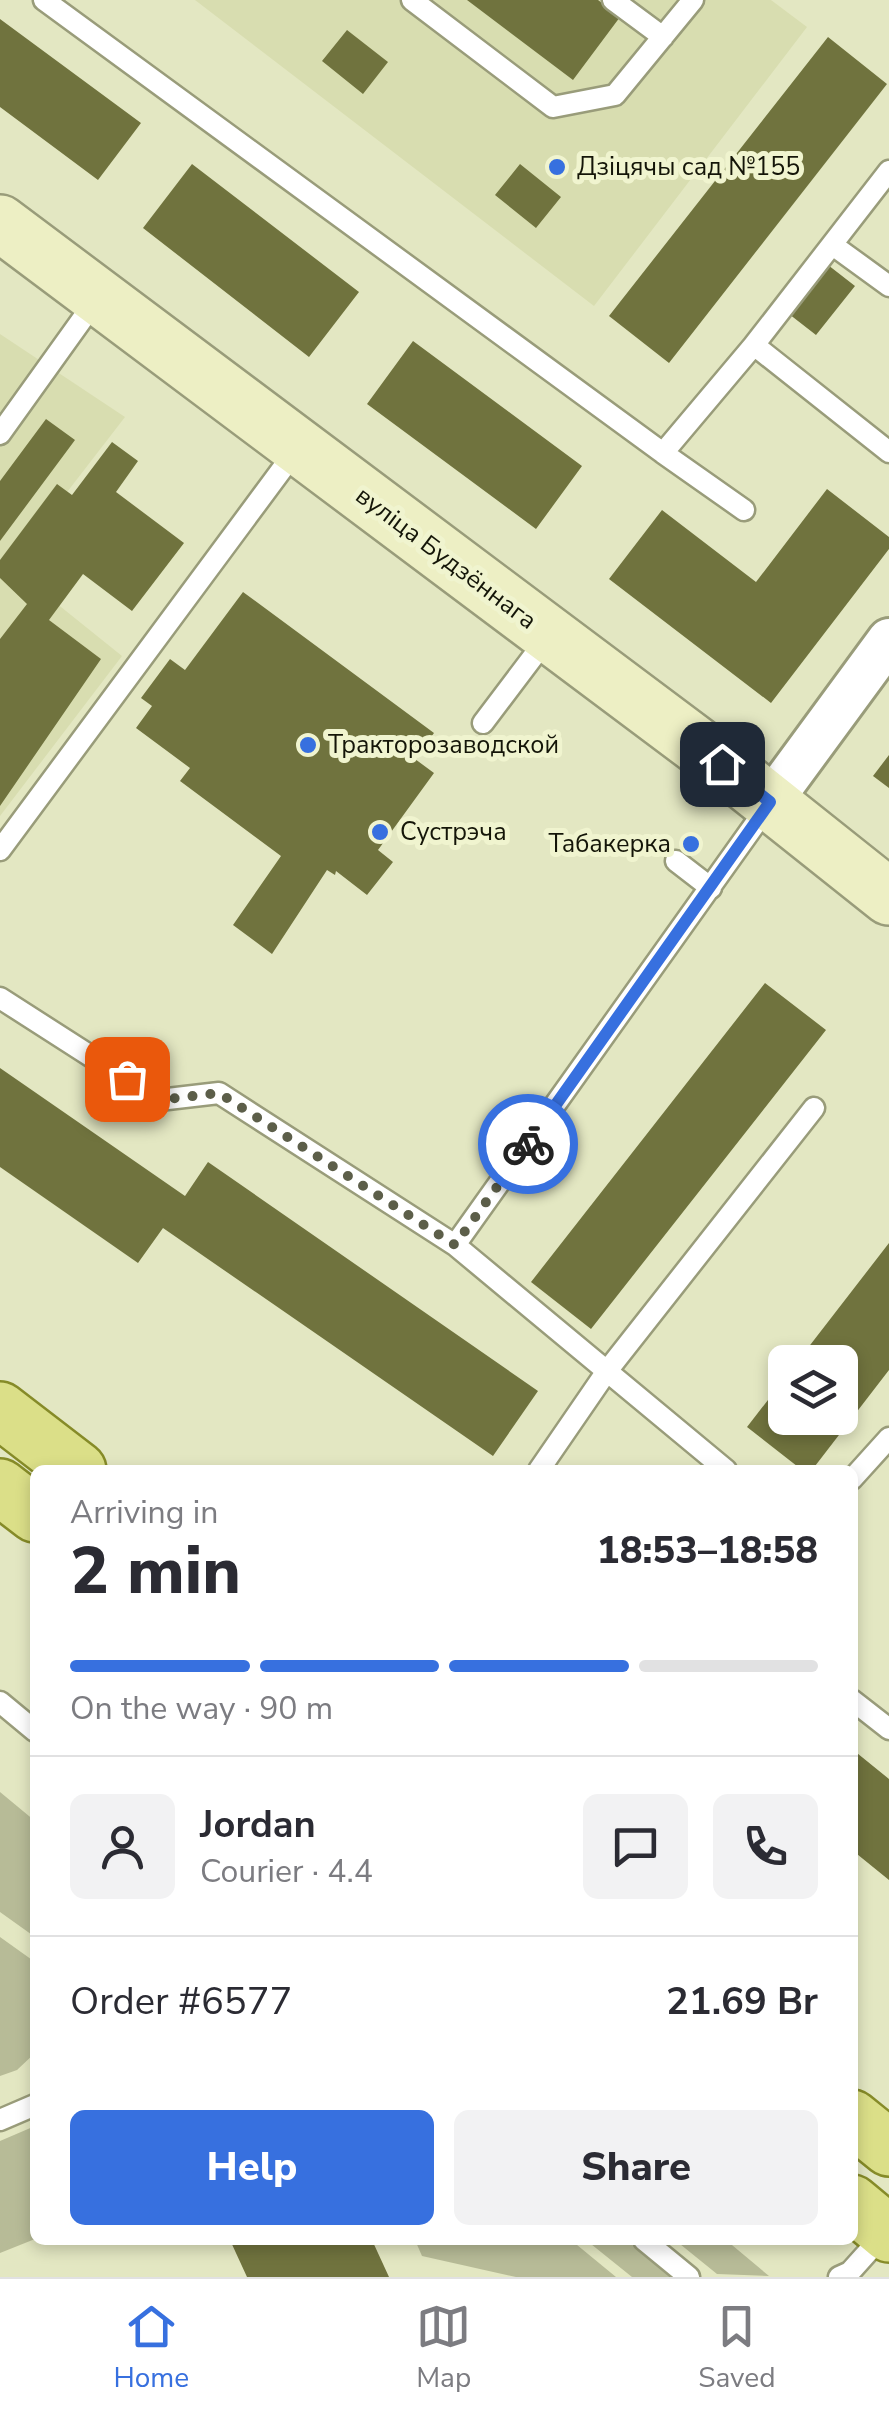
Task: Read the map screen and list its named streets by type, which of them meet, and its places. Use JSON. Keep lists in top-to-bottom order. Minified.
{"streets":{"street":["вуліца Будзённага"]},"places":["Дзіцячы сад №155","Тракторозаводской","Сустрэча","Табакерка"],"page":{"heading":["2 min","Arriving in","18:53–18:58"],"panel":["Jordan","Courier · 4.4","Order #6577","21.69 Br"],"bar":"On the way · 90 m","buttons":["Help","Share"],"tabs":["Home","Map","Saved"]}}
